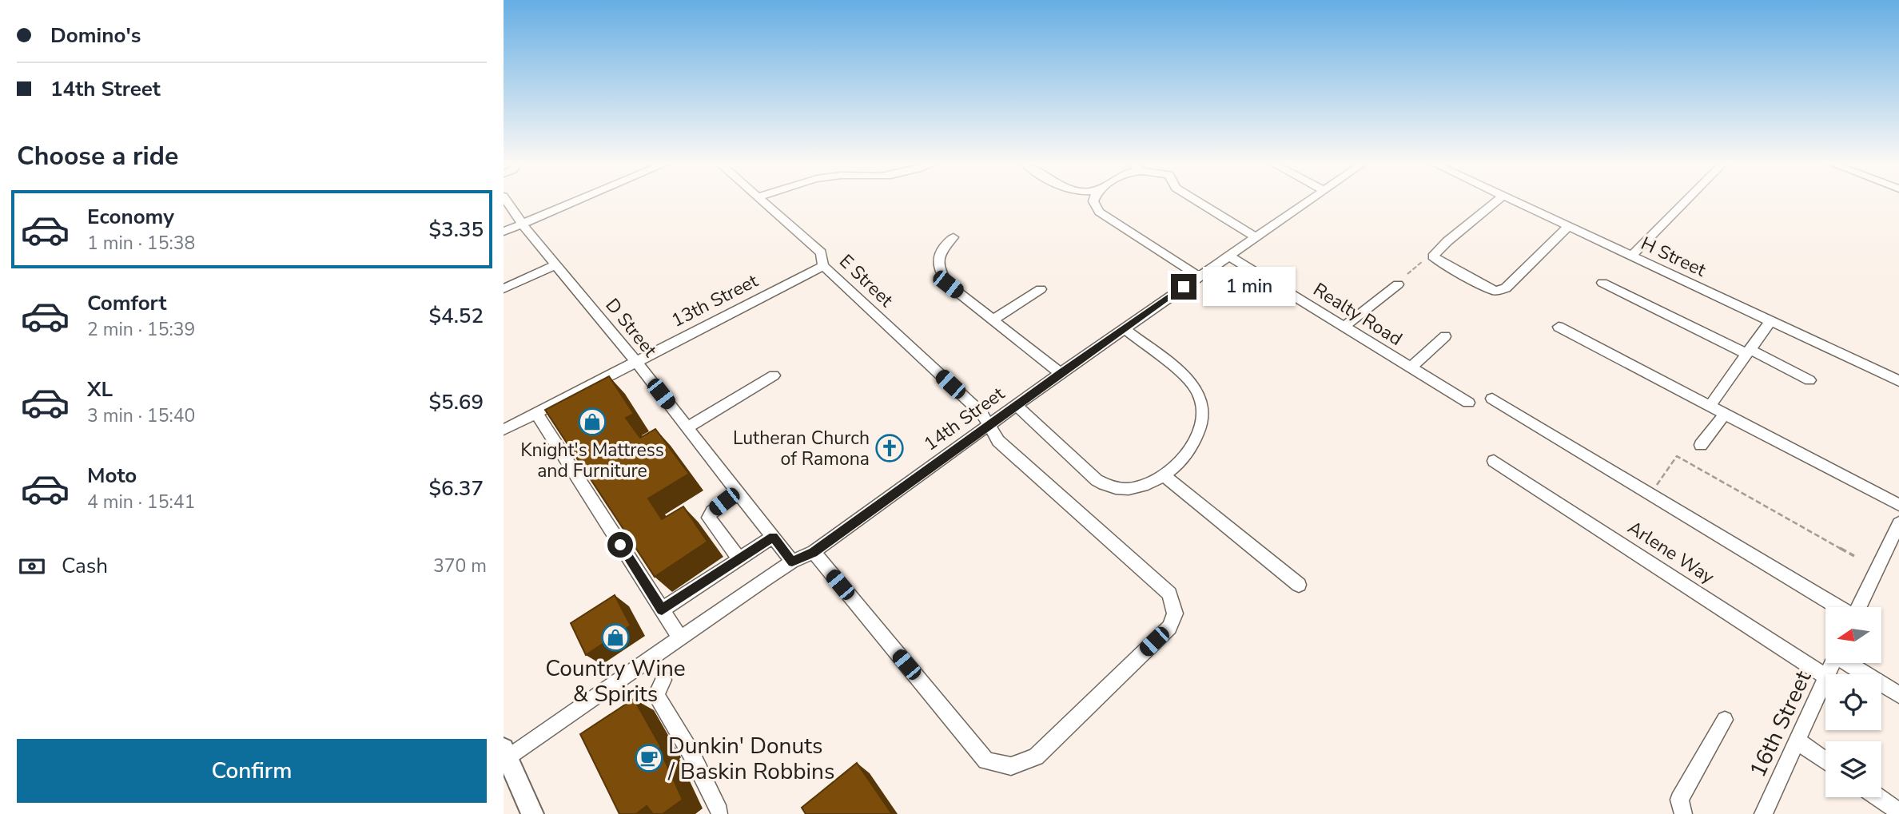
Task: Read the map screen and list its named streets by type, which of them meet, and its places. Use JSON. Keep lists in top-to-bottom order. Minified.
{"streets":{"street":["H Street","E Street","13th Street","Realty Road","D Street","14th Street","Arlene Way","16th Street"]},"crossings":[["E Street","13th Street"],["E Street","14th Street"],["13th Street","D Street"],["Realty Road","14th Street"],["D Street","14th Street"]],"places":{"shop":["Knight's Mattress and Furniture","Country Wine & Spirits"],"church":["Lutheran Church of Ramona"],"cafe":["Dunkin' Donuts / Baskin Robbins"]},"north":"left","page":{"banner":["Domino's","14th Street"],"heading":"Choose a ride","list":[{"name":"Economy","note":"1 min · 15:38","value":"$3.35"},{"name":"Comfort","note":"2 min · 15:39","value":"$4.52"},{"name":"XL","note":"3 min · 15:40","value":"$5.69"},{"name":"Moto","note":"4 min · 15:41","value":"$6.37"}],"bubble":"1 min","pay":["Cash","370 m"],"buttons":"Confirm"}}
